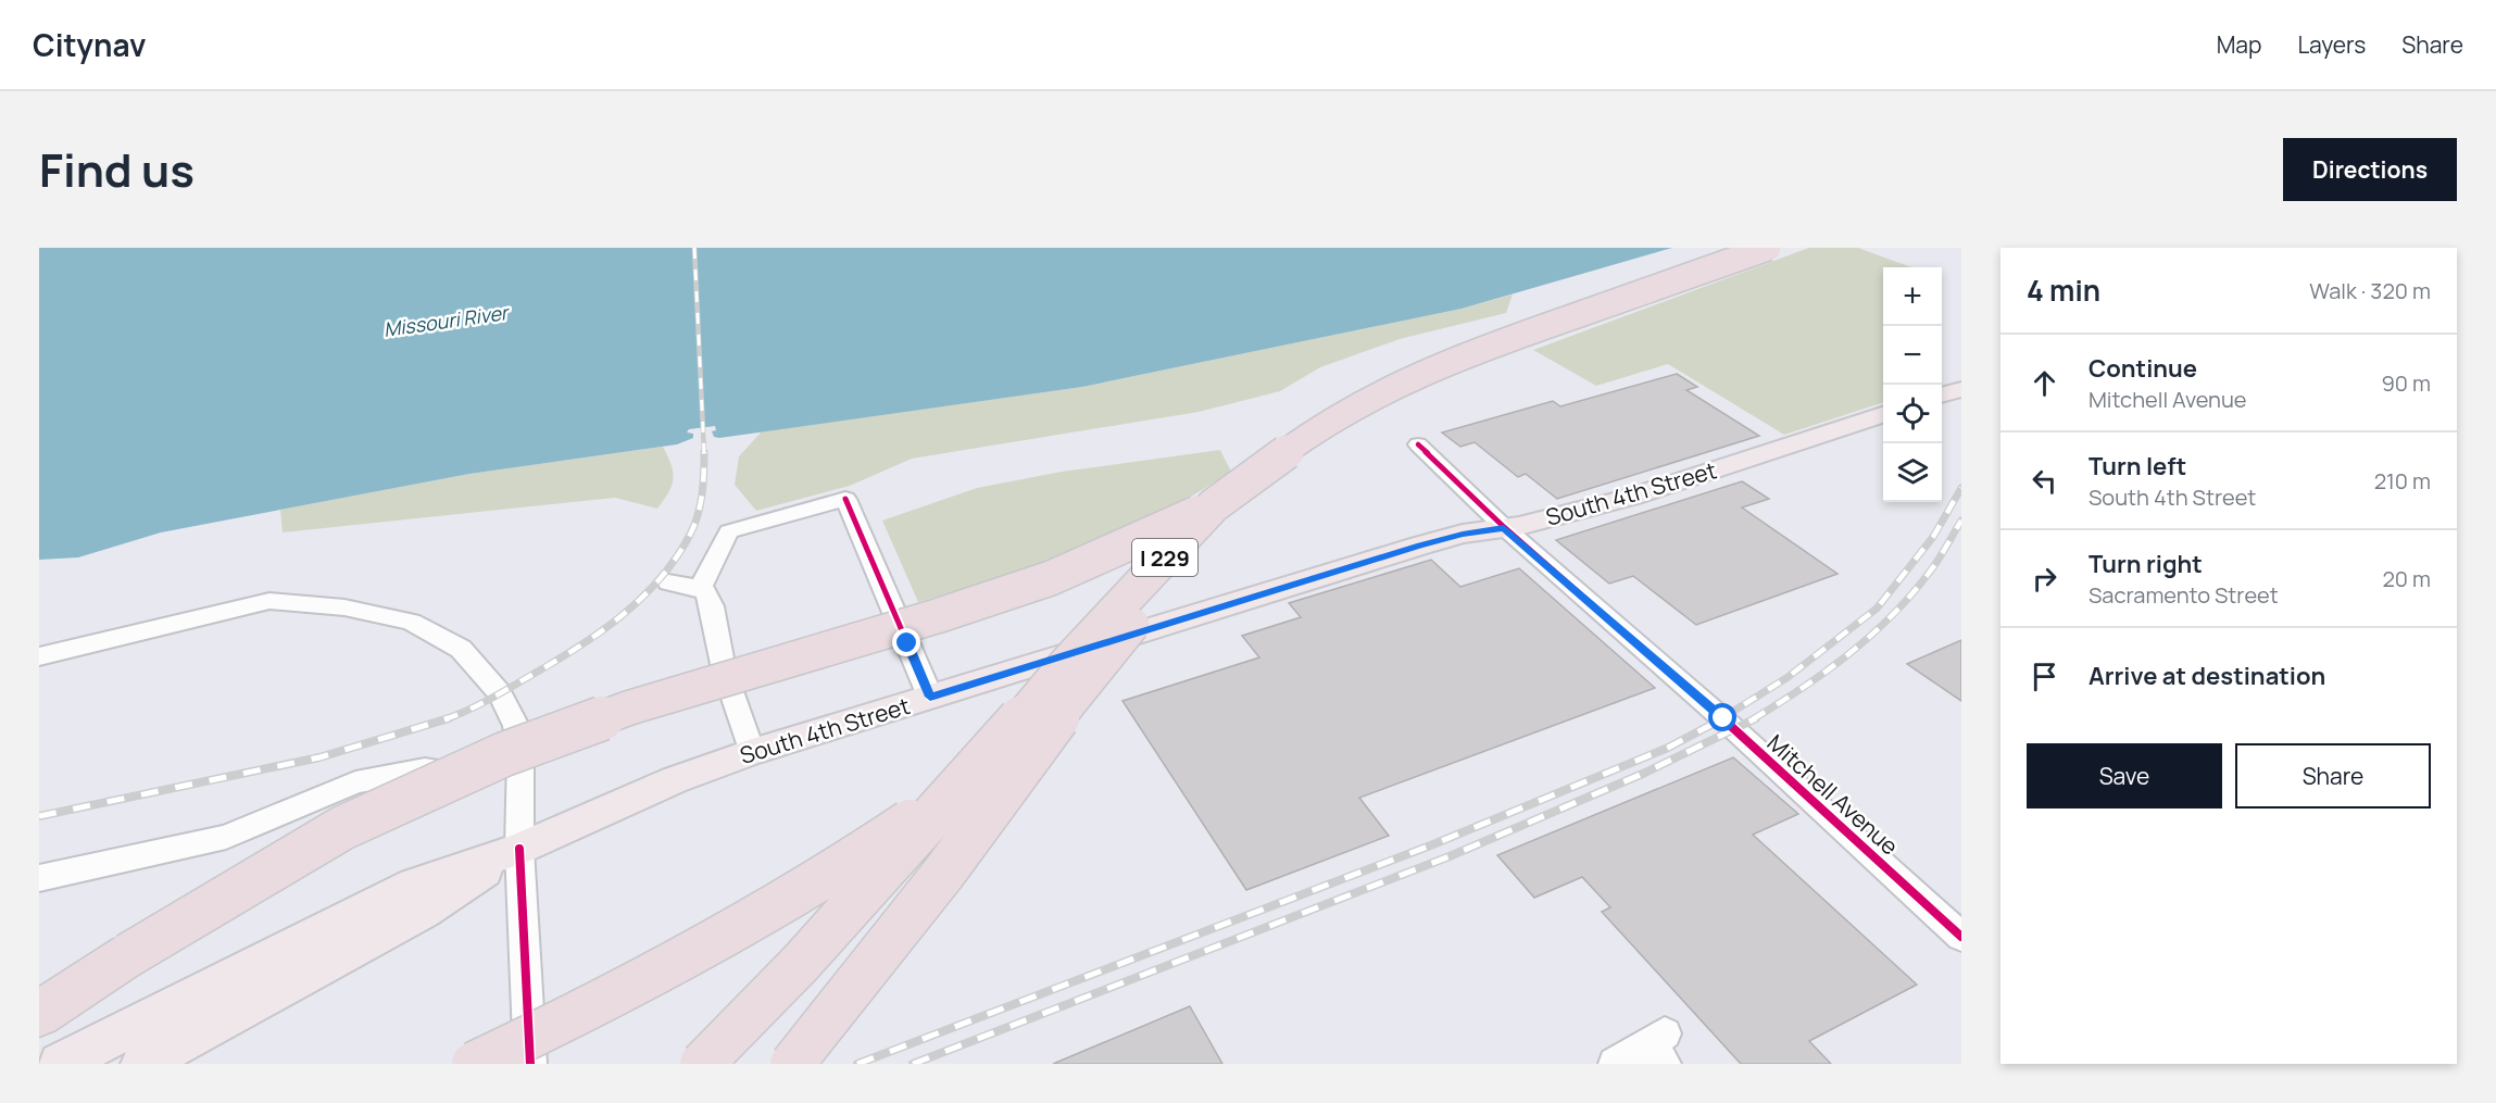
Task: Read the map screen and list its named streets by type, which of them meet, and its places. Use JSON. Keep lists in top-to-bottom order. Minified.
{"streets":{"highway":["I 229"],"main road":["South 4th Street"],"street":["Mitchell Avenue"]},"crossings":[["South 4th Street","Mitchell Avenue"]],"water":["Missouri River"],"page":{"header":"Citynav","nav":["Map","Layers","Share"],"title":"Find us","buttons":["Directions",["Save","Share"]],"heading":["4 min","Walk · 320 m"],"map_buttons":["+","−"],"list":[["Continue","Mitchell Avenue","90 m"],["Turn left","South 4th Street","210 m"],["Turn right","Sacramento Street","20 m"],"Arrive at destination"]}}
